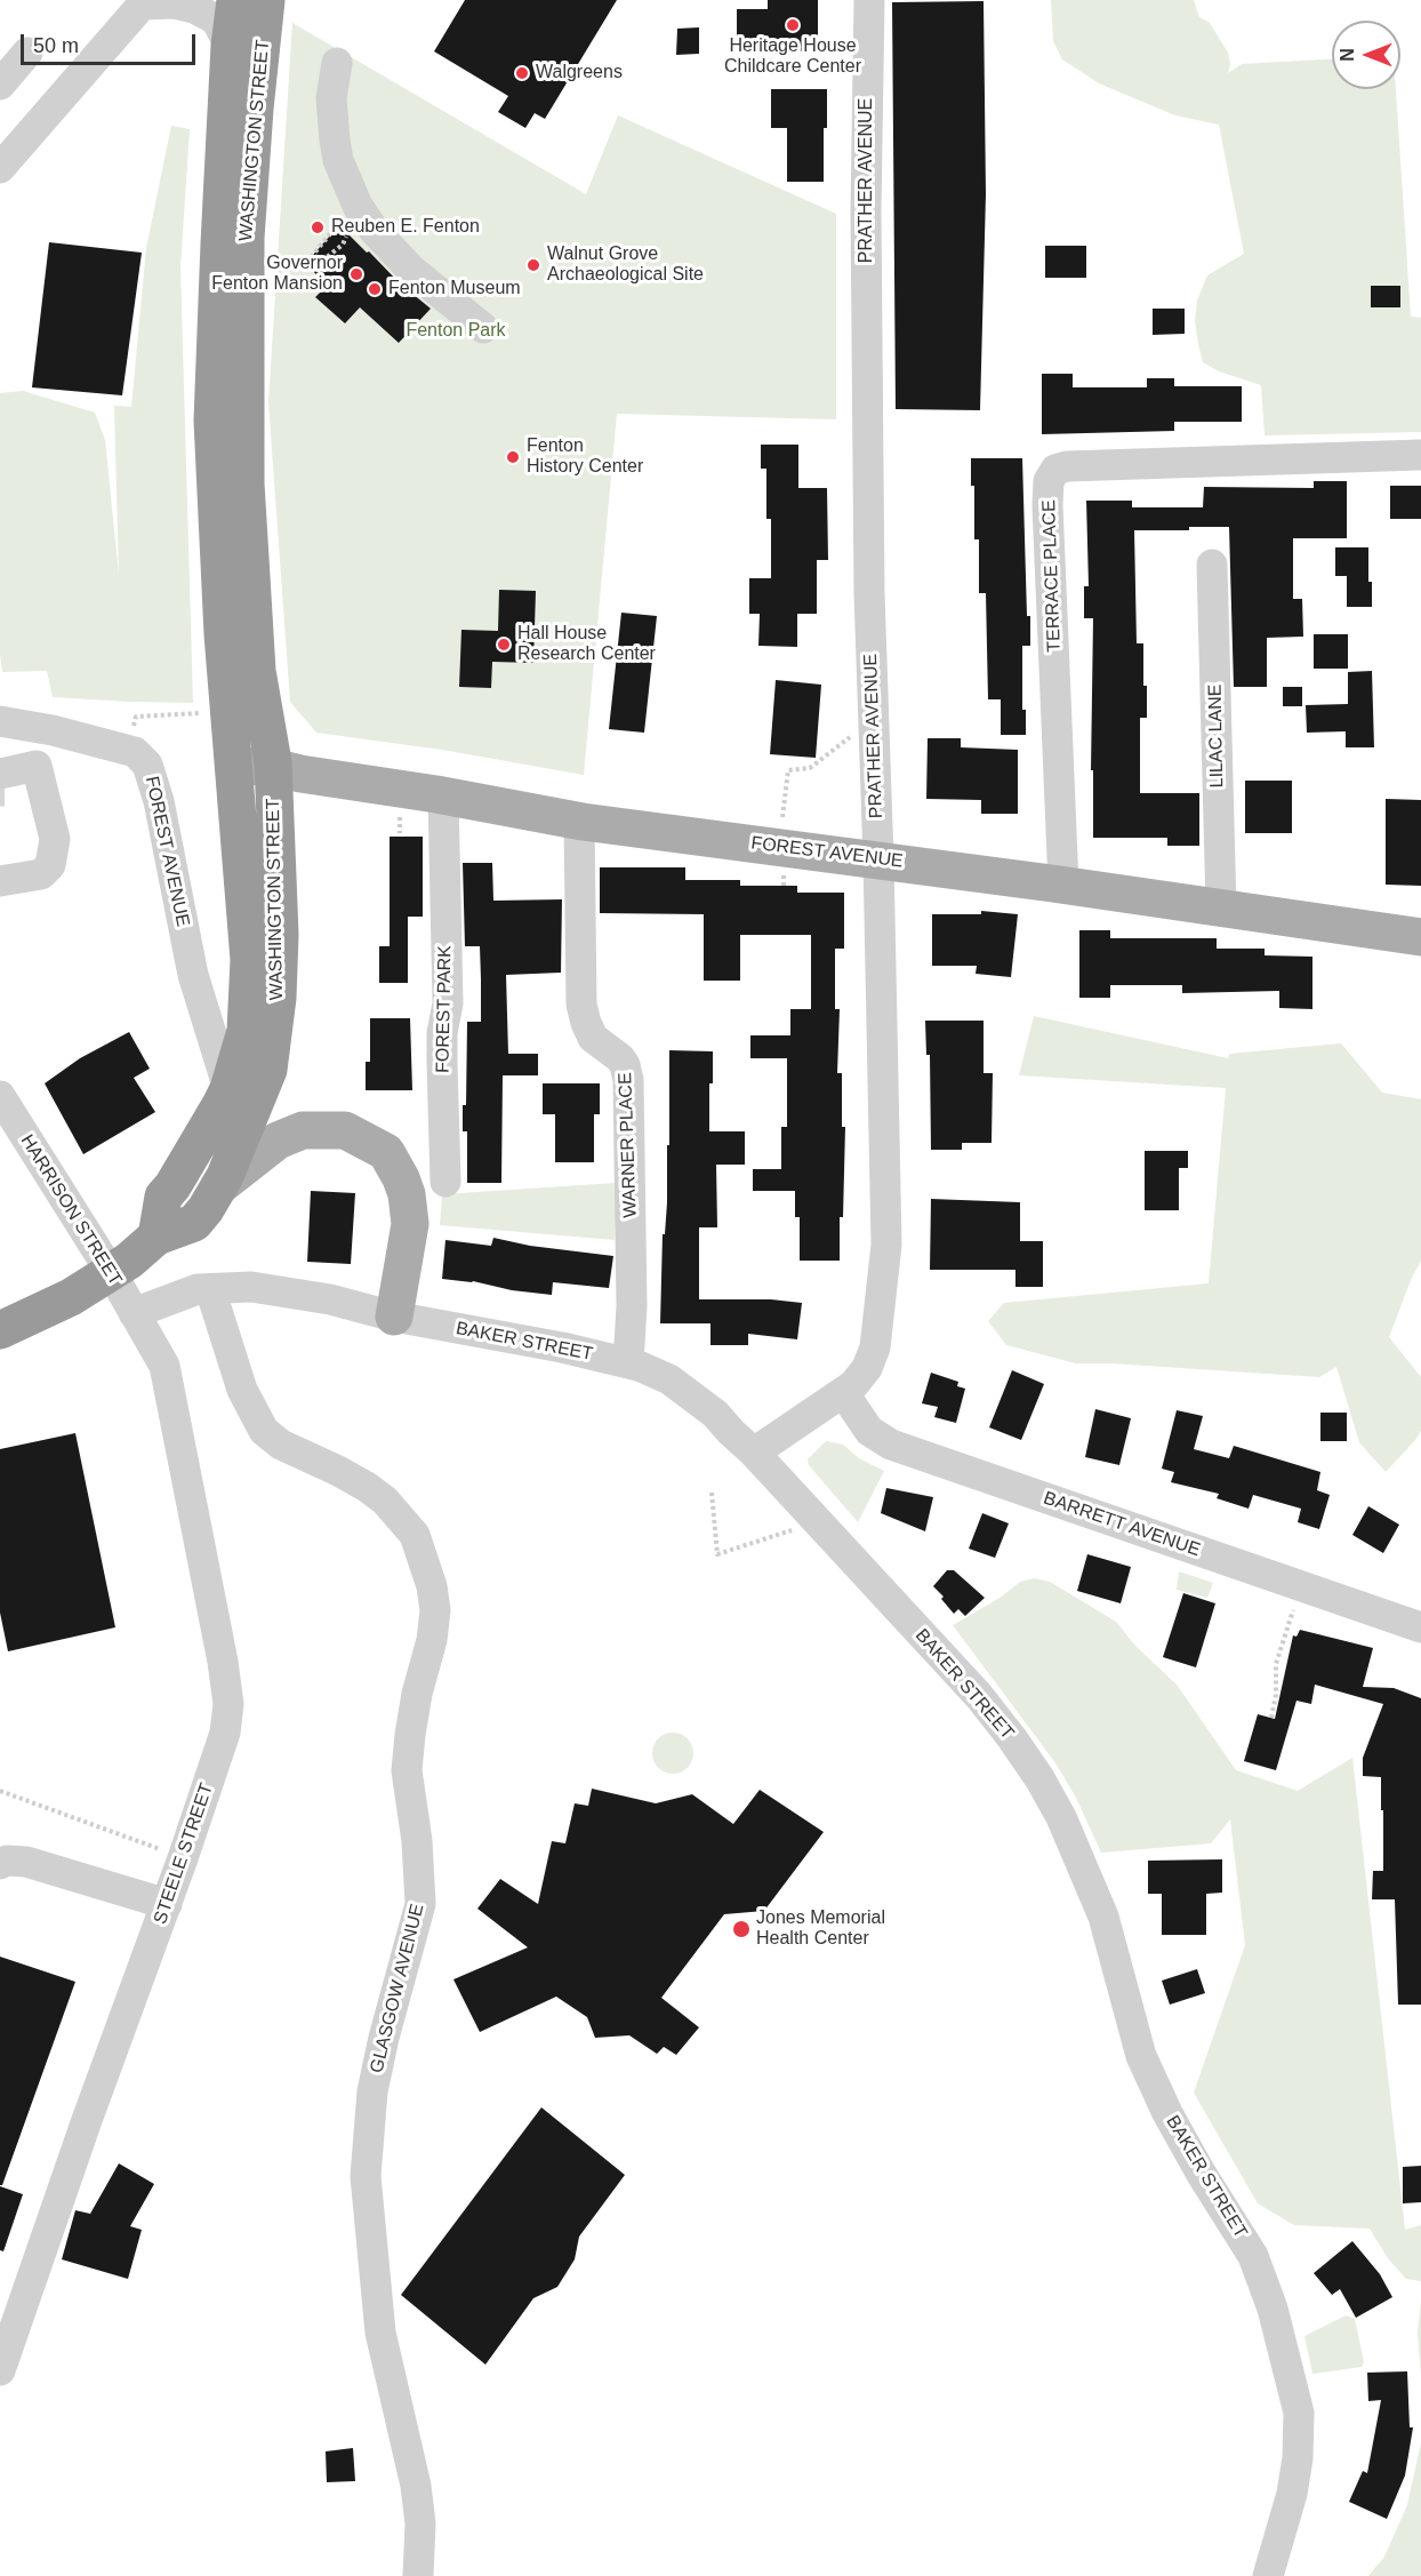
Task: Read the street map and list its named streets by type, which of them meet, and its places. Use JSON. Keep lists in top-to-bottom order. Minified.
{"streets":{"highway":["WASHINGTON STREET"],"main road":["FOREST AVENUE"],"street":["PRATHER AVENUE","TERRACE PLACE","LILAC LANE","FOREST PARK","WARNER PLACE","HARRISON STREET","BAKER STREET","BARRETT AVENUE","STEELE STREET","GLASGOW AVENUE"]},"crossings":[["WASHINGTON STREET","FOREST AVENUE"],["PRATHER AVENUE","FOREST AVENUE"],["PRATHER AVENUE","BAKER STREET"],["PRATHER AVENUE","BARRETT AVENUE"],["TERRACE PLACE","FOREST AVENUE"],["LILAC LANE","FOREST AVENUE"],["FOREST AVENUE","FOREST PARK"],["FOREST AVENUE","WARNER PLACE"],["WARNER PLACE","BAKER STREET"],["HARRISON STREET","BAKER STREET"],["HARRISON STREET","STEELE STREET"],["BAKER STREET","STEELE STREET"],["BAKER STREET","GLASGOW AVENUE"]],"parks":["Fenton Park"],"places":["Heritage House Childcare Center","Walgreens","Reuben E. Fenton","Walnut Grove Archaeological Site","Governor Fenton Mansion","Fenton Museum","Fenton History Center","Hall House Research Center","Jones Memorial Health Center"],"scale_bar":"50 m","north":"left"}
